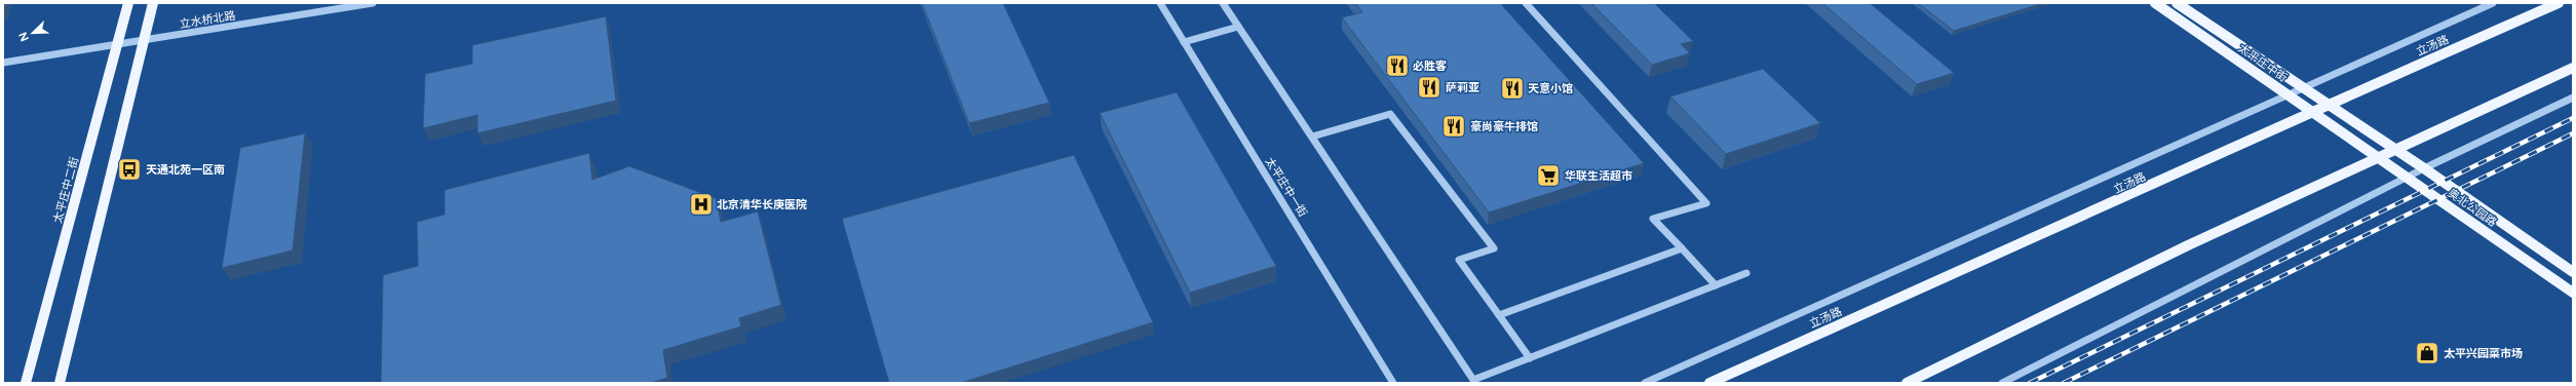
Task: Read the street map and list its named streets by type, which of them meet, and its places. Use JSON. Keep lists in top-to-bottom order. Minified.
{"streets":{"main road":["立汤路","太平庄中街","太平庄中二街","奥北公园路"],"street":["立水桥北路","太平庄中一街"]},"crossings":[["立水桥北路","太平庄中二街"],["立汤路","太平庄中街"],["太平庄中街","奥北公园路"]],"places":{"restaurant":["必胜客","萨莉亚","天意小馆","豪尚豪牛排馆"],"bus stop":["天通北苑一区南"],"supermarket":["华联生活超市"],"hospital":["北京清华长庚医院"],"shop":["太平兴园菜市场"]},"north":"bottom left"}
